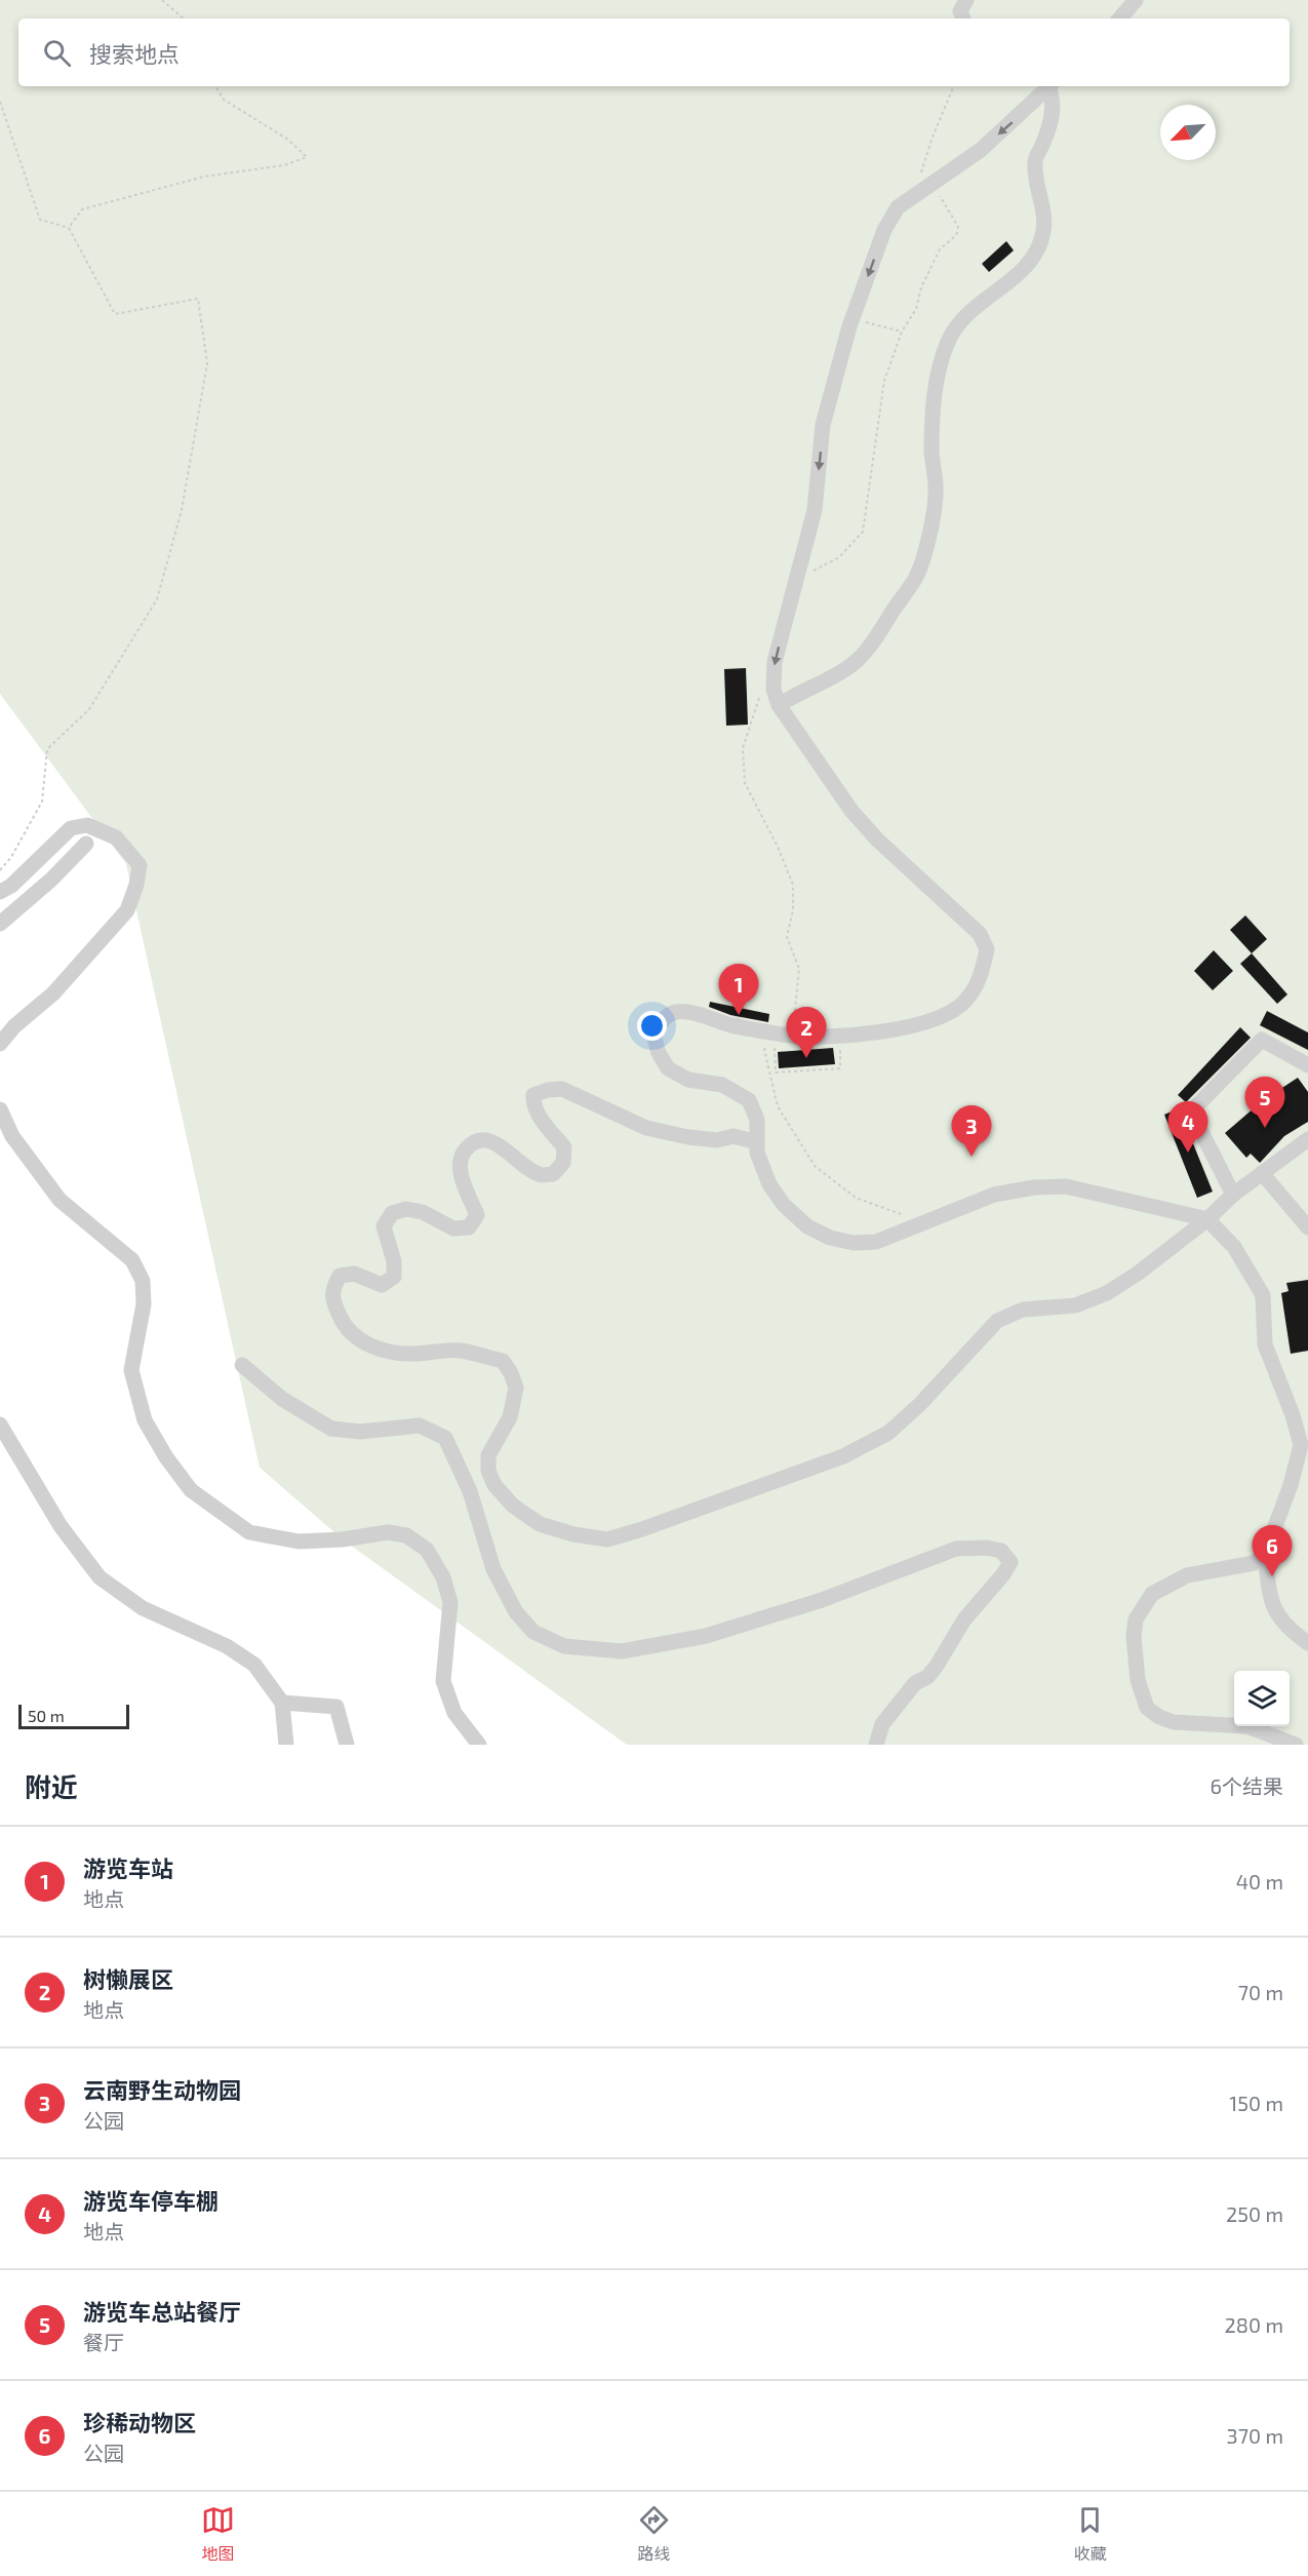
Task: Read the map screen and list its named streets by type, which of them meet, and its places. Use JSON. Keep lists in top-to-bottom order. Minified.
{"scale_bar":"50 m","north":"bottom left","page":{"search":"搜索地点","pins":["1","2","5","4","3","6"],"scale":"50 m","heading":["附近","6个结果"],"list":[{"mark":"1","name":"游览车站","note":"地点","value":"40 m"},{"mark":"2","name":"树懒展区","note":"地点","value":"70 m"},{"mark":"3","name":"云南野生动物园","note":"公园","value":"150 m"},{"mark":"4","name":"游览车停车棚","note":"地点","value":"250 m"},{"mark":"5","name":"游览车总站餐厅","note":"餐厅","value":"280 m"},{"mark":"6","name":"珍稀动物区","note":"公园","value":"370 m"}],"nav":["地图","路线","收藏"]}}
